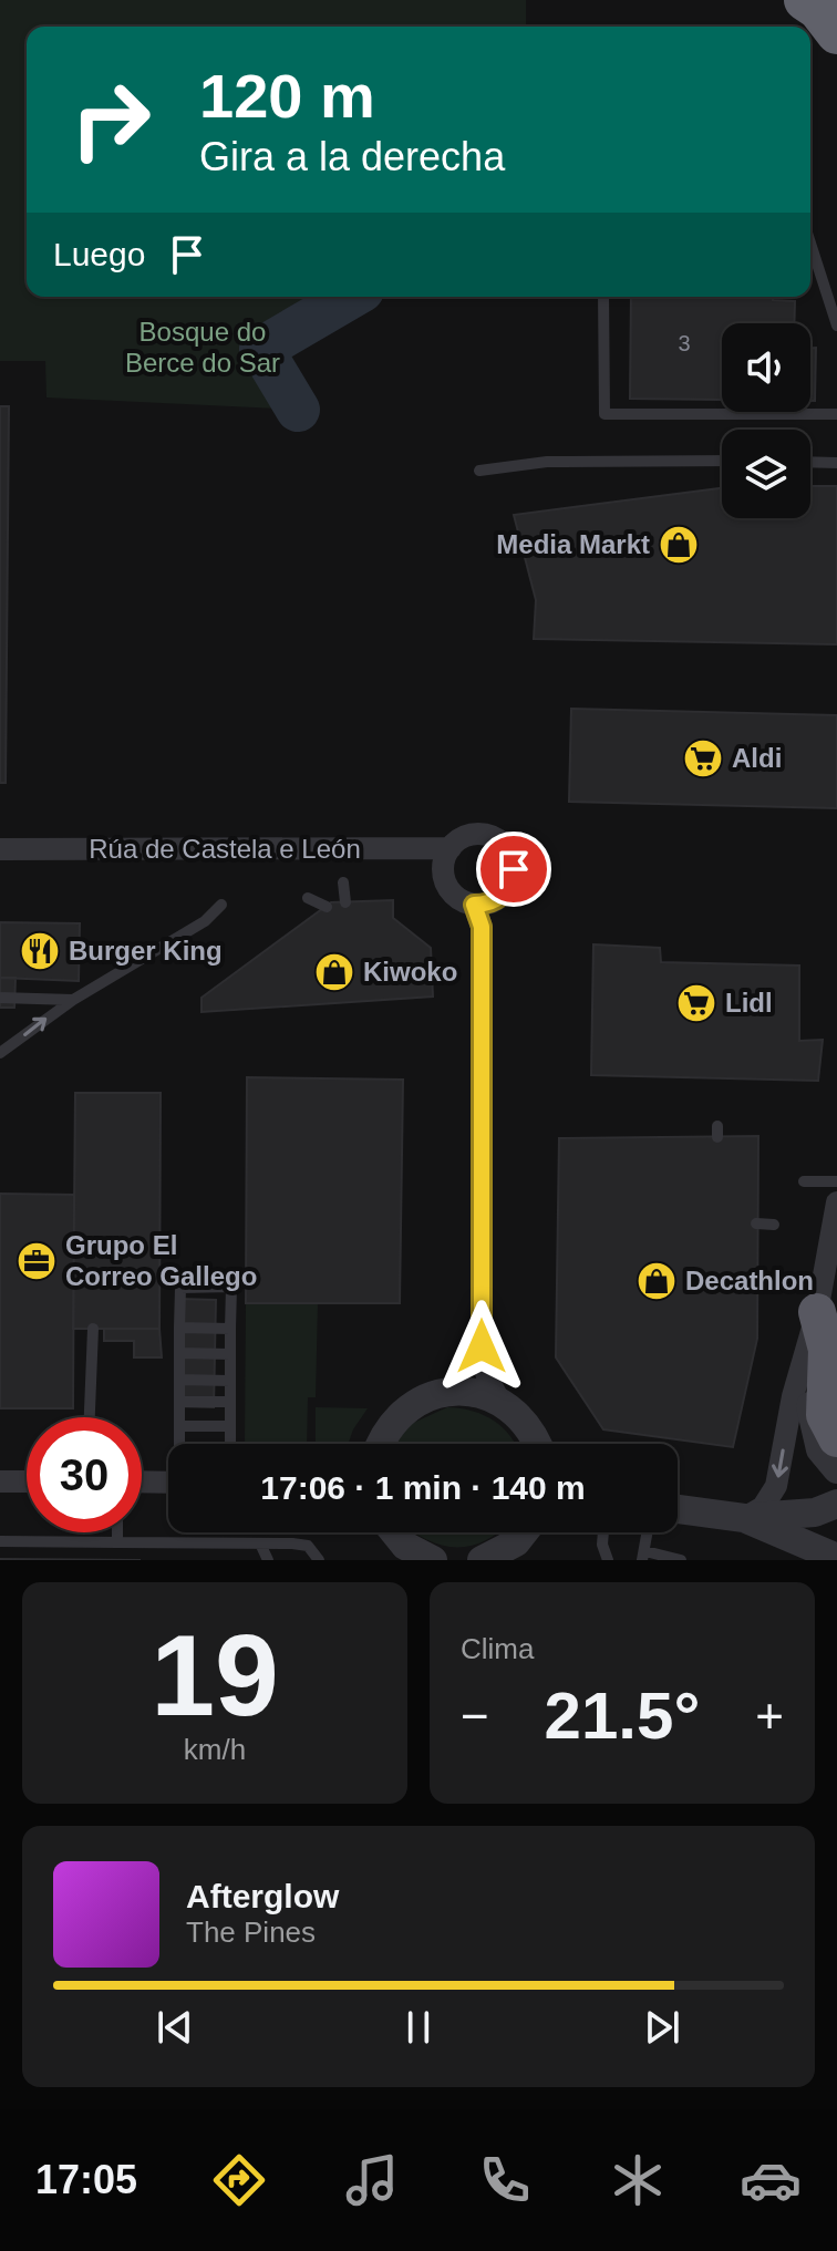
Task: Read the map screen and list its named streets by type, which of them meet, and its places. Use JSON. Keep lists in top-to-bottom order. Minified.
{"streets":{"street":["Rúa de Castela e León"]},"parks":["Bosque do Berce do Sar"],"places":{"shop":["Media Markt","Kiwoko","Decathlon"],"supermarket":["Aldi","Lidl"],"restaurant":["Burger King"],"office":["Grupo El Correo Gallego"]},"house_numbers":["3"],"page":{"turn":["120 m","Gira a la derecha"],"then":"Luego","limit":"30","trip":"17:06 · 1 min · 140 m","tile":[["19","km/h"],"Clima"],"heat":["−","21.5°","+"],"song":["Afterglow","The Pines"],"tabs":"17:05"}}
